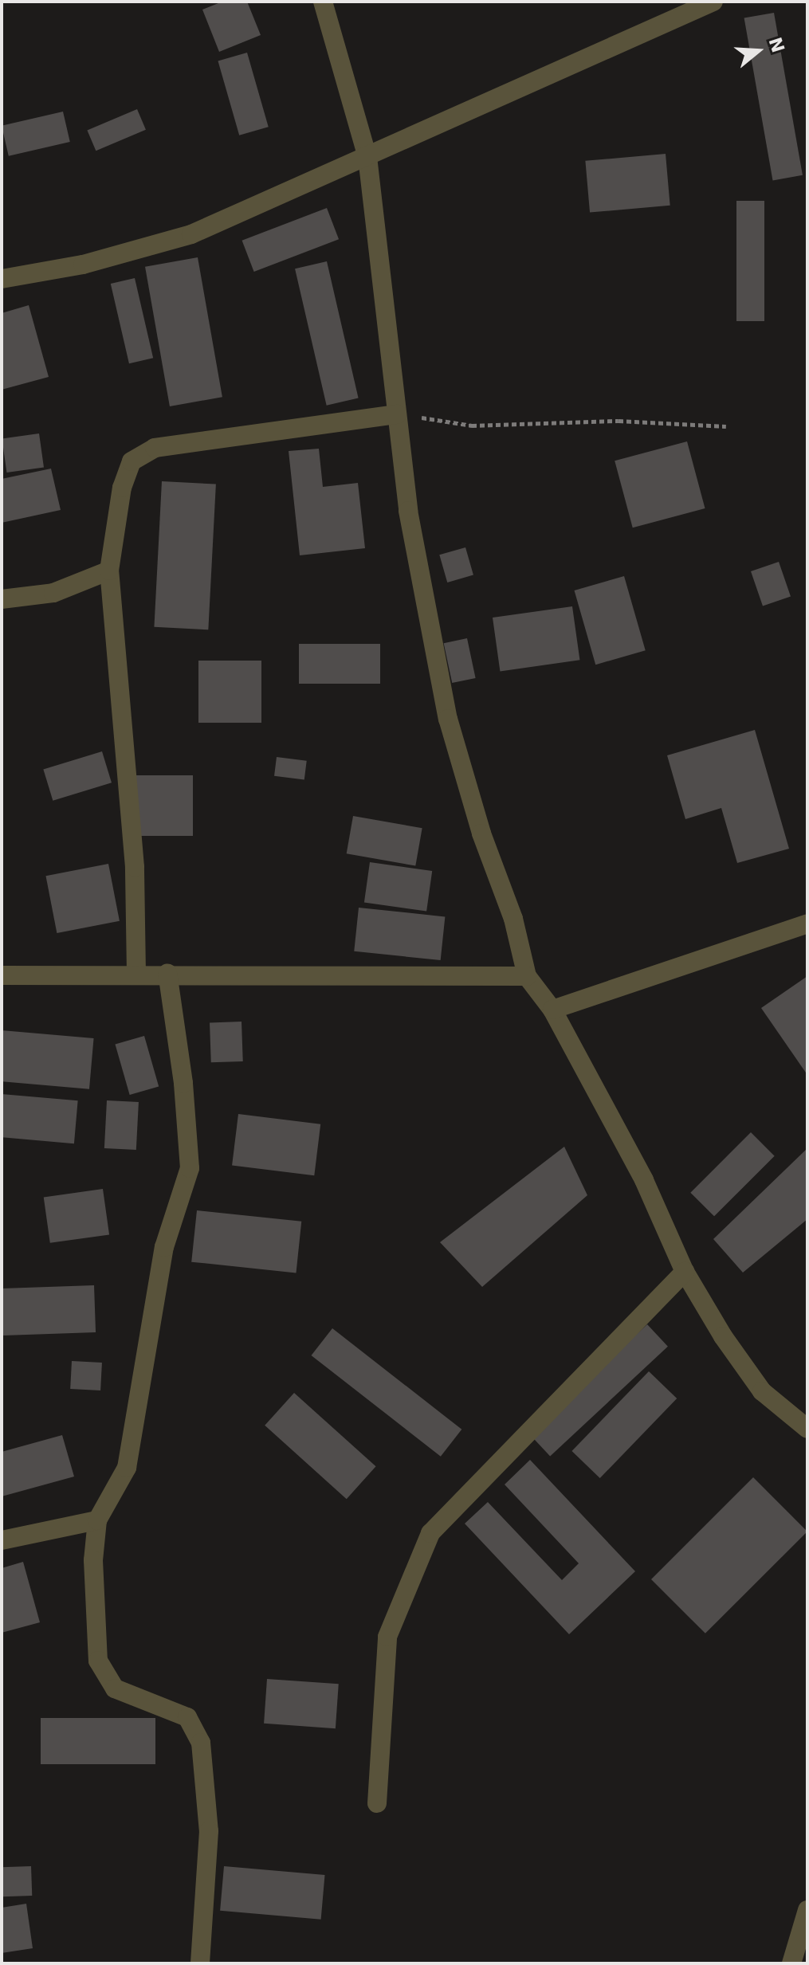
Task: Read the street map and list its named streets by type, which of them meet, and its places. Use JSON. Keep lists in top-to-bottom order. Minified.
{"north":"right"}
